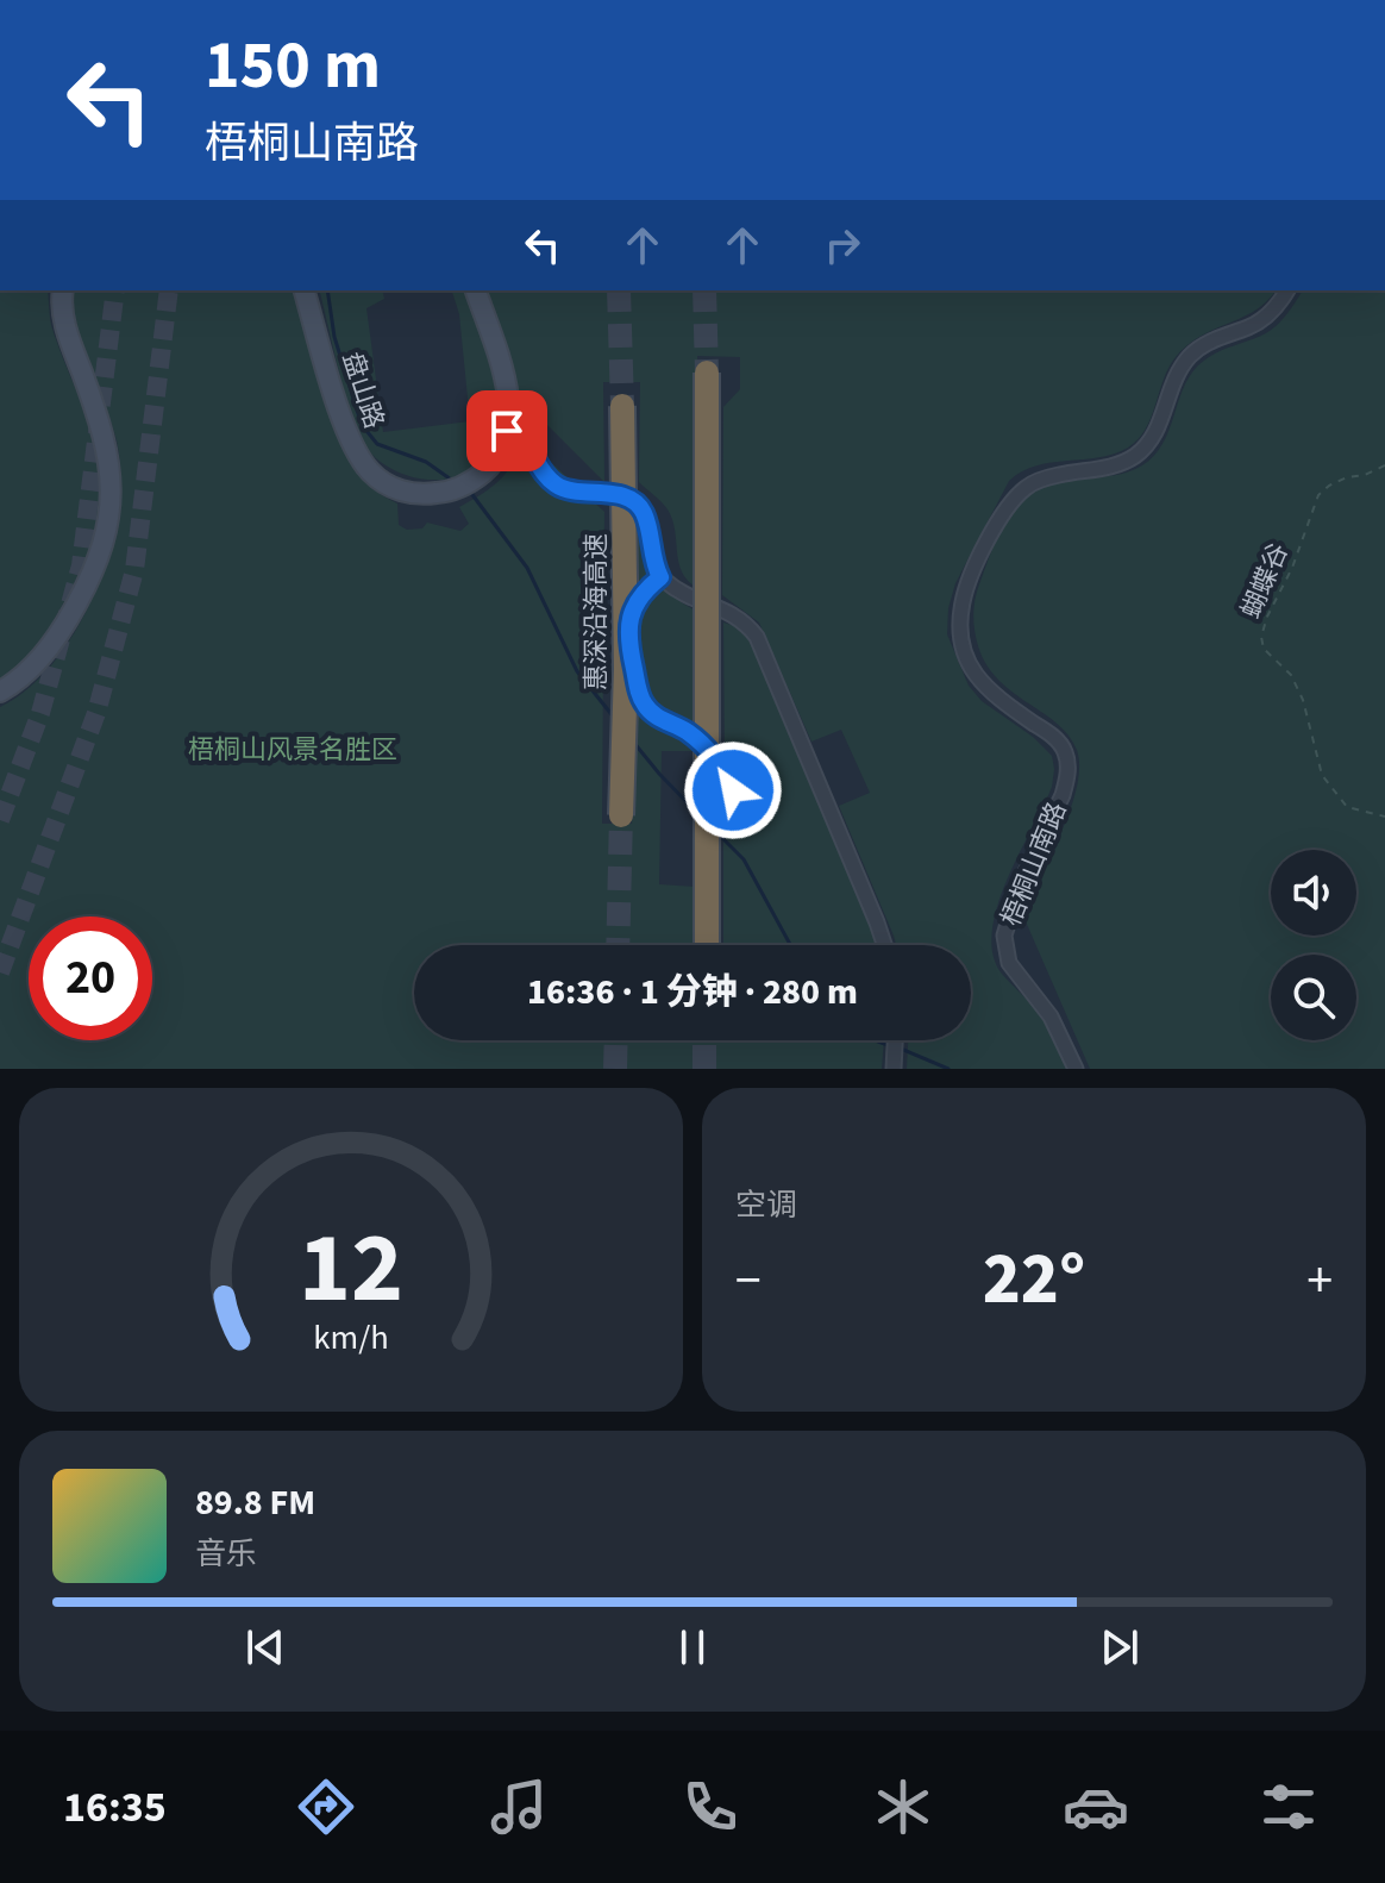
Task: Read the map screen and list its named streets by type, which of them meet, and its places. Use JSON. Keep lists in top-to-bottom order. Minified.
{"streets":{"highway":["惠深沿海高速"],"main road":["盘山路"],"street":["梧桐山南路"],"path":["蝴蝶谷"]},"parks":["梧桐山风景名胜区"],"page":{"turn":["150 m","梧桐山南路"],"limit":"20","trip":"16:36 · 1 分钟 · 280 m","tile":"空调","heat":["−","22°","+"],"song":["89.8 FM","音乐"],"tabs":"16:35","gauge":["12","km/h"]}}
